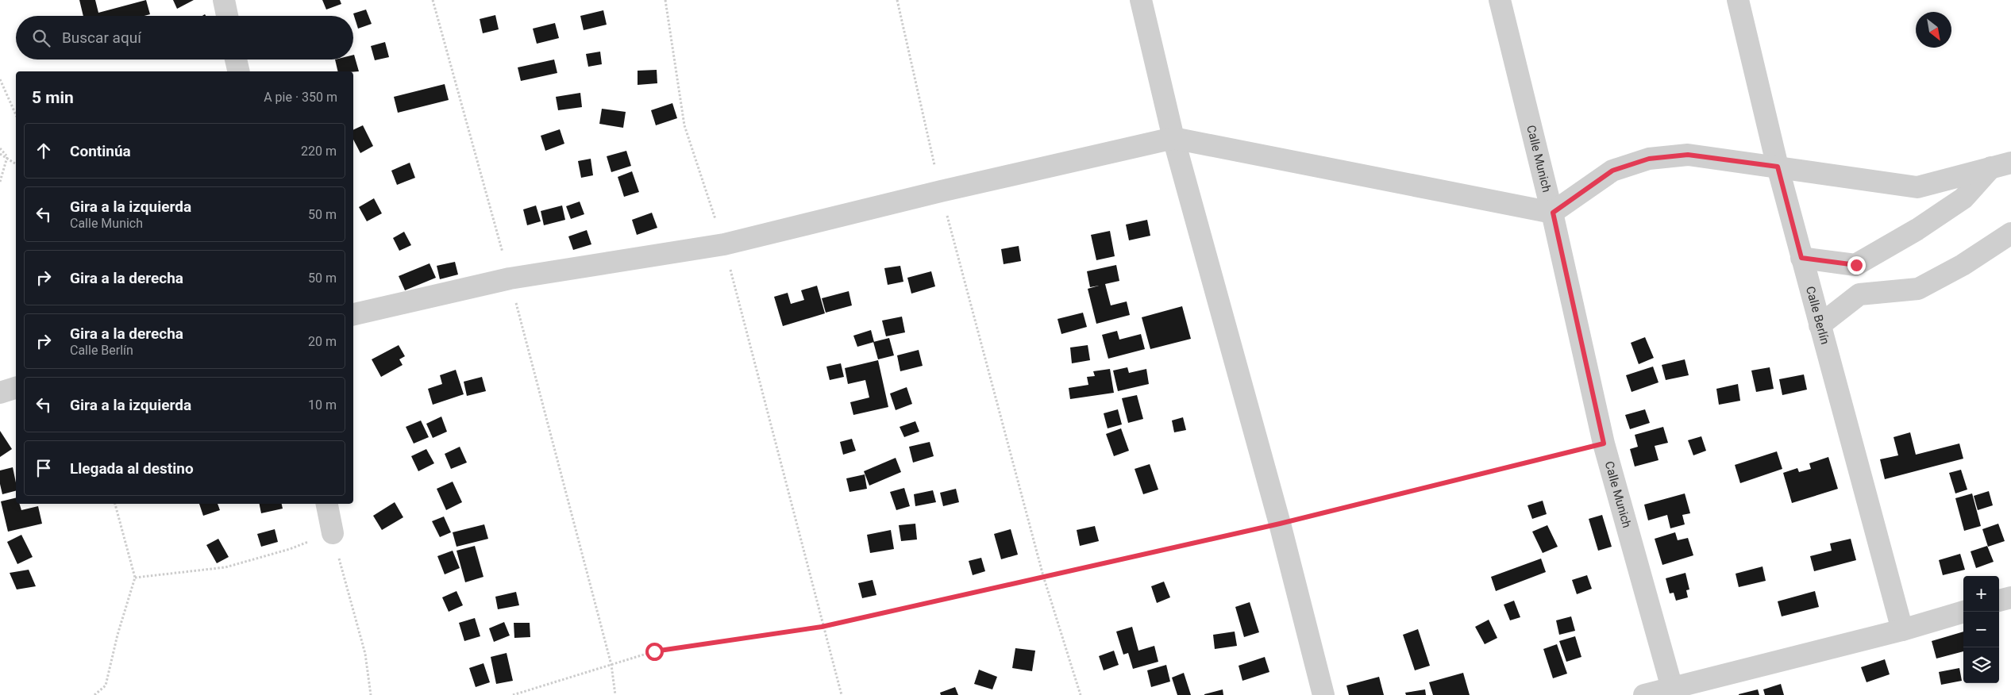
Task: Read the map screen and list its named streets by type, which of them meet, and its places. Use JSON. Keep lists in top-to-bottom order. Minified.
{"streets":{"street":["Calle Munich","Calle Berlín"]},"north":"bottom right","page":{"search":"Buscar aquí","heading":["5 min","A pie · 350 m"],"list":[["Continúa","220 m"],["Gira a la izquierda","Calle Munich","50 m"],["Gira a la derecha","50 m"],["Gira a la derecha","Calle Berlín","20 m"],["Gira a la izquierda","10 m"],"Llegada al destino"],"map_buttons":["+","−"]}}
